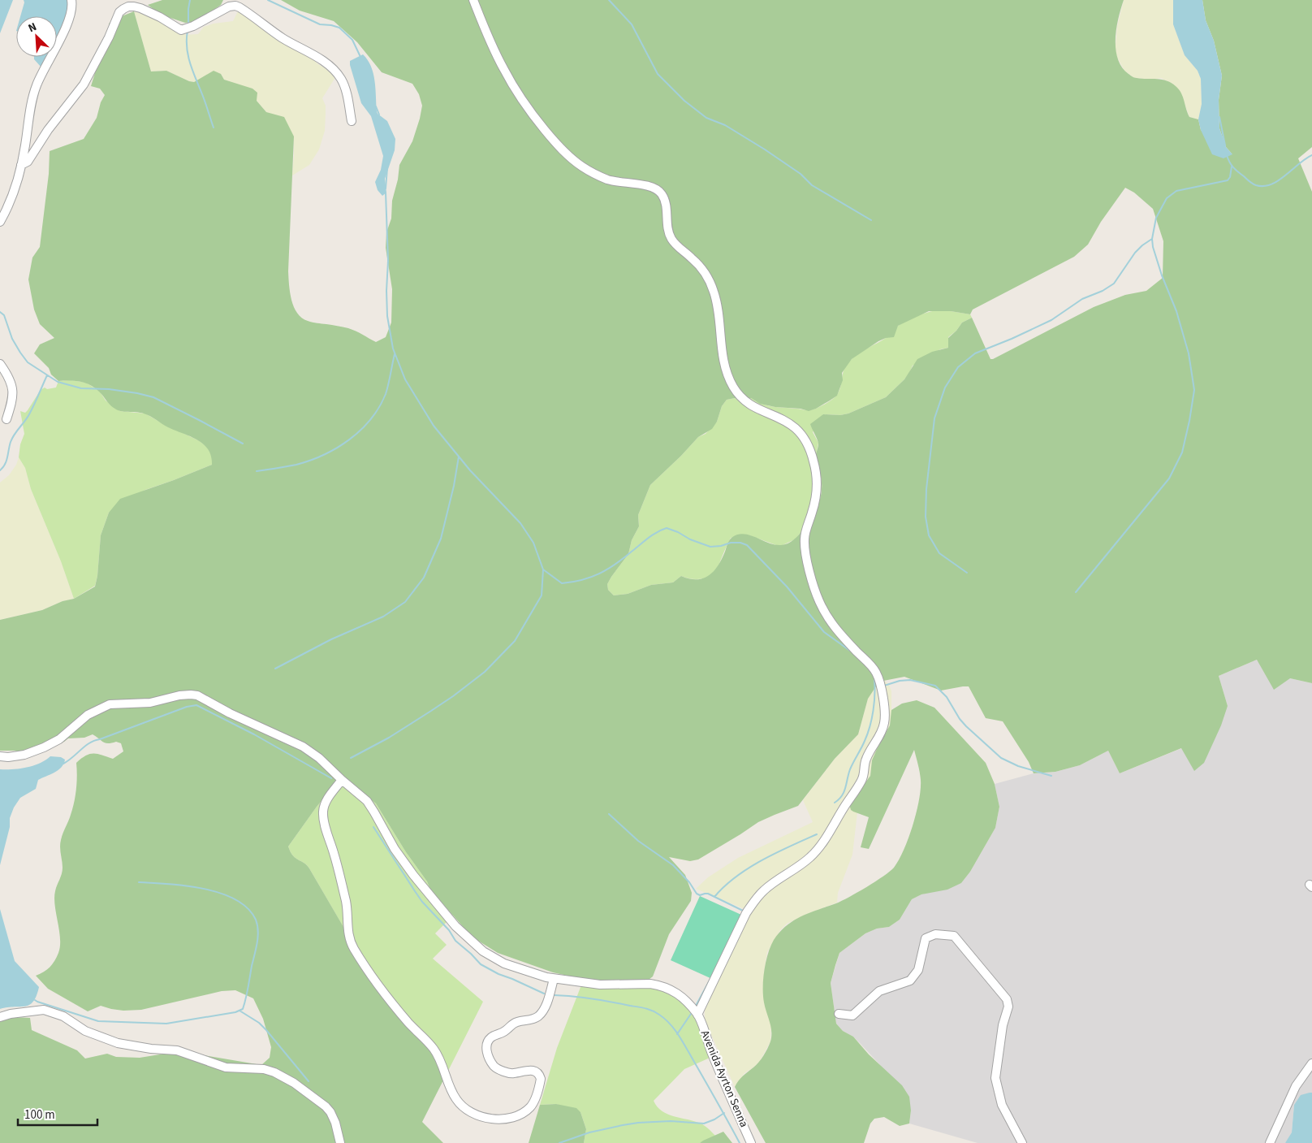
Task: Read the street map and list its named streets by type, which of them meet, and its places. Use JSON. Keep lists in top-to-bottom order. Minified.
{"streets":{"street":["Avenida Ayrton Senna"]},"scale_bar":"100 m","north":"top left"}
